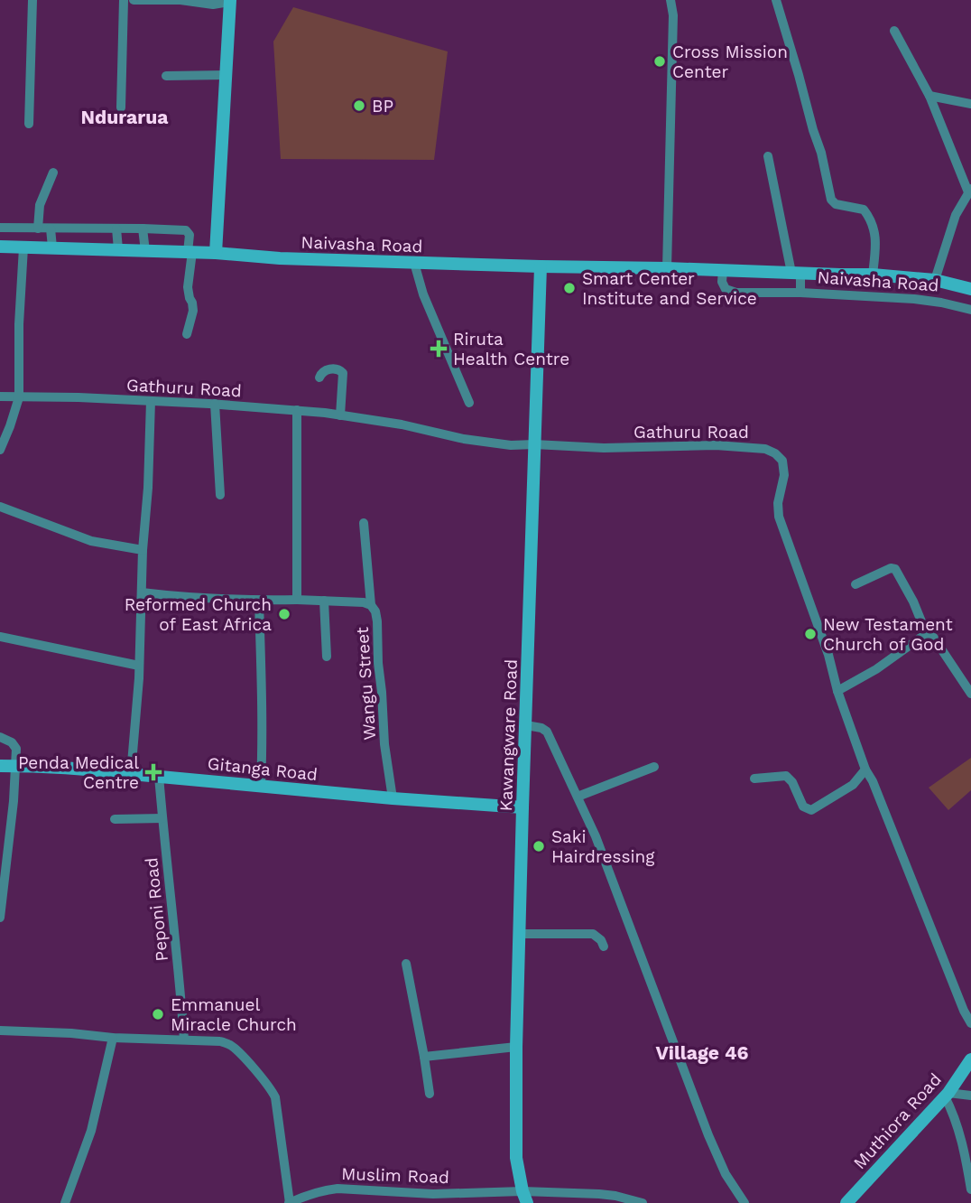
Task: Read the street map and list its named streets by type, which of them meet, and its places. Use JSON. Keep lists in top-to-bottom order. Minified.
{"streets":{"main road":["Naivasha Road","Kawangware Road","Gitanga Road","Muthiora Road"],"street":["Gathuru Road","Wangu Street","Peponi Road","Muslim Road"]},"crossings":[["Naivasha Road","Kawangware Road"],["Gathuru Road","Kawangware Road"],["Wangu Street","Gitanga Road"],["Kawangware Road","Gitanga Road"],["Kawangware Road","Muslim Road"],["Gitanga Road","Peponi Road"],["Peponi Road","Muslim Road"]],"districts":["Ndurarua","Village 46"],"places":{"other":["Cross Mission Center","BP","Smart Center Institute and Service","Reformed Church of East Africa","New Testament Church of God","Saki Hairdressing","Emmanuel Miracle Church"],"health":["Riruta Health Centre","Penda Medical Centre"]}}
